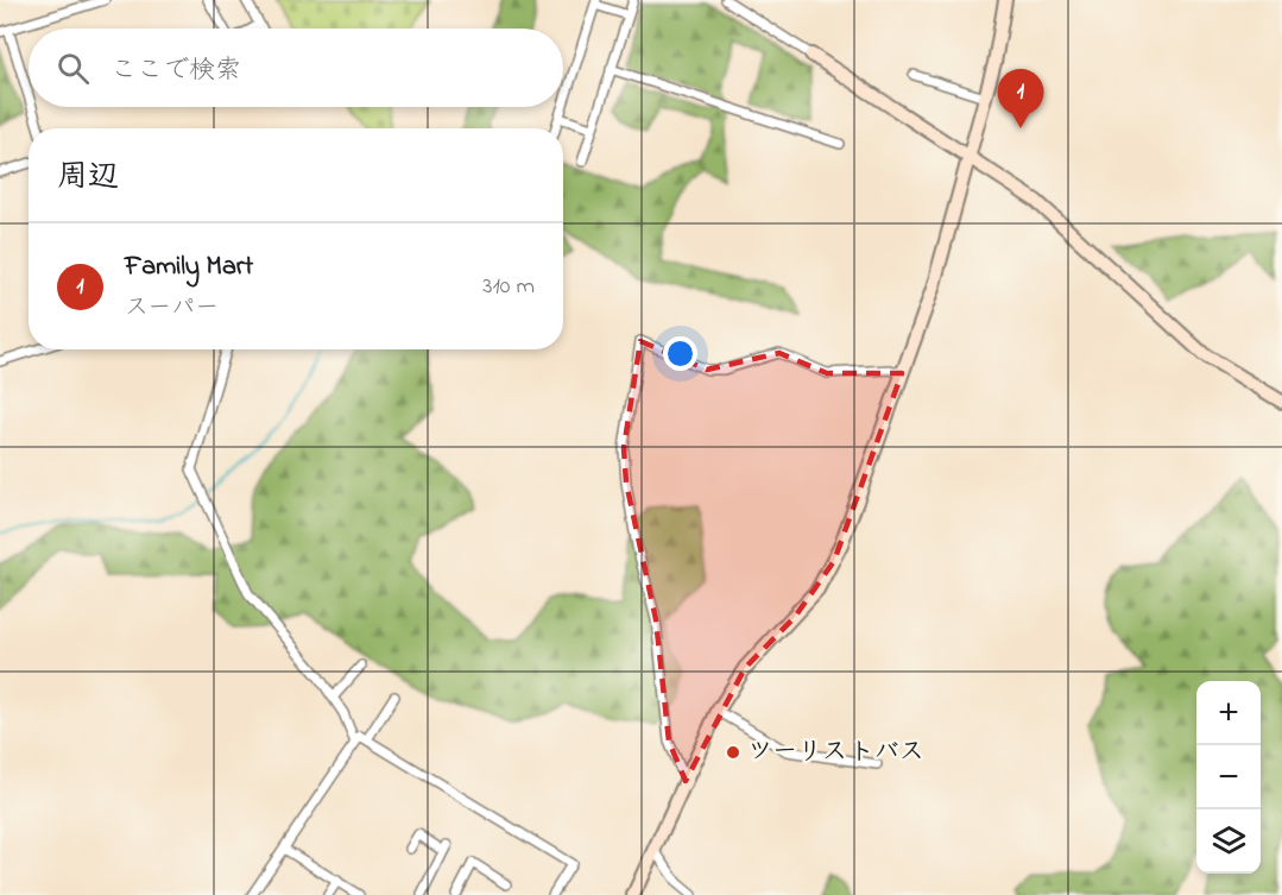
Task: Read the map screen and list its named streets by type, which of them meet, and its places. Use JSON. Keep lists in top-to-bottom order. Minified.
{"places":["ツーリストバス"],"page":{"search":"ここで検索","pins":"1","heading":"周辺","list":[{"mark":"1","name":"Family Mart","note":"スーパー","value":"310 m"}],"map_buttons":["+","−"]}}
